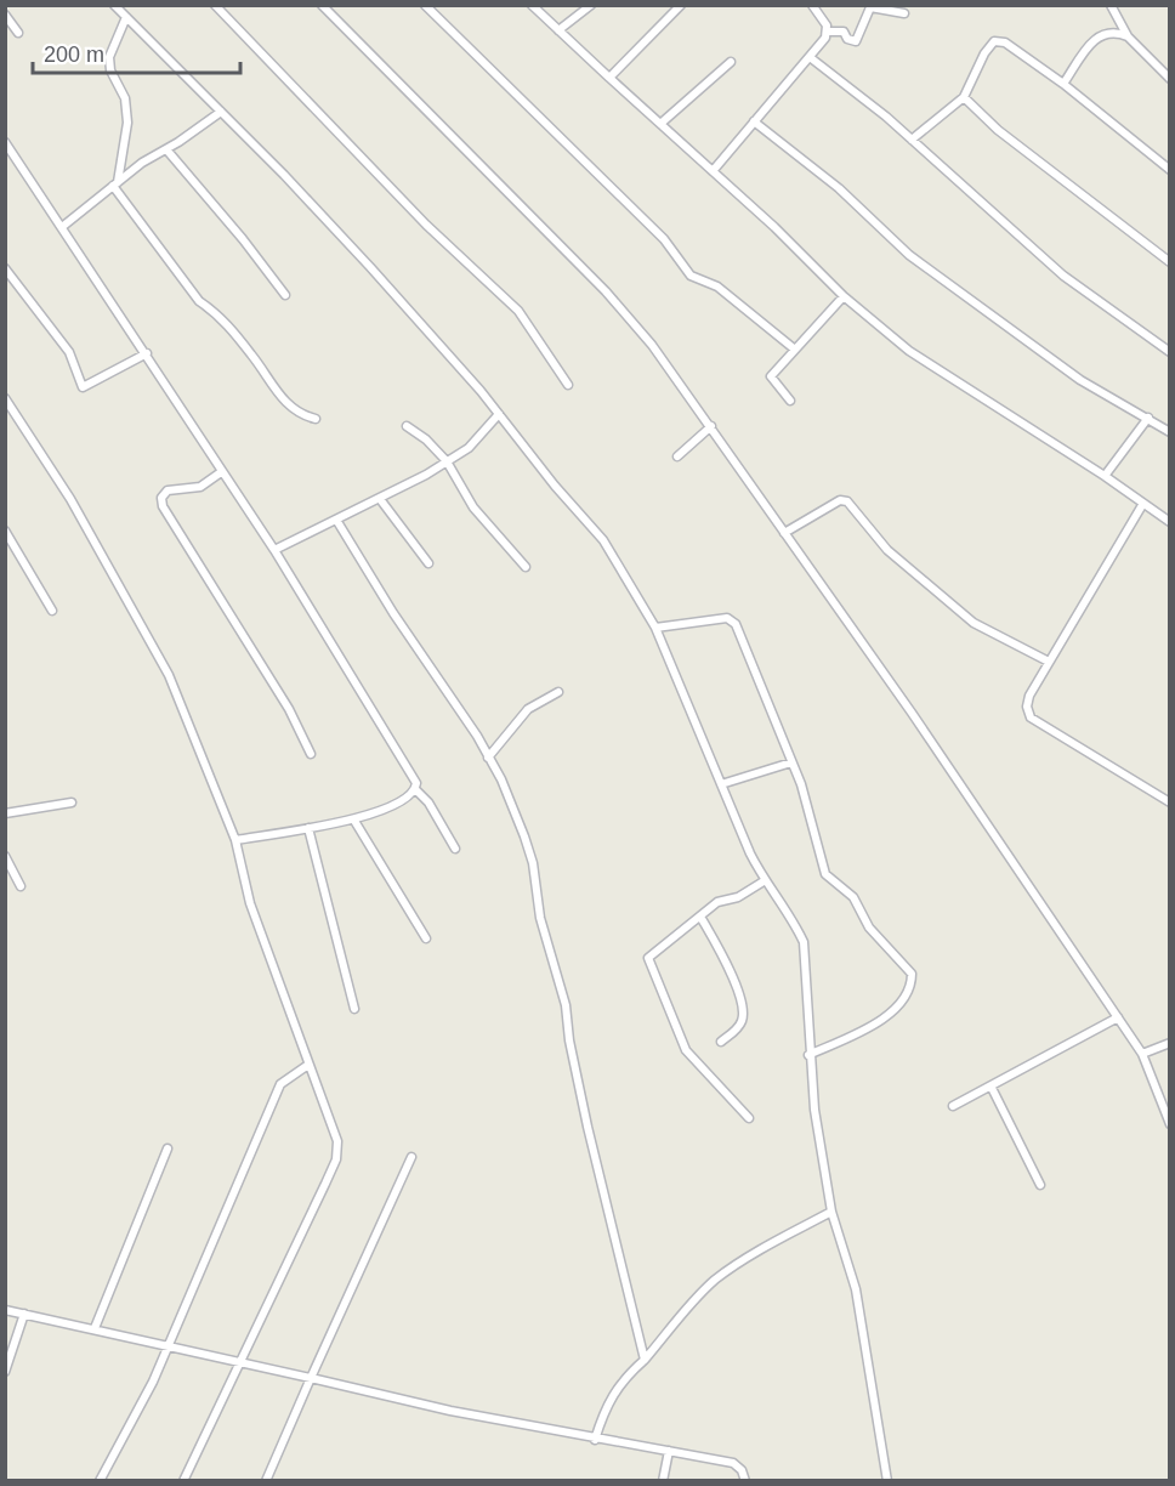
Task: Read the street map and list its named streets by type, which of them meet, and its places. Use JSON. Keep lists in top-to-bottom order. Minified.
{"scale_bar":"200 m"}
